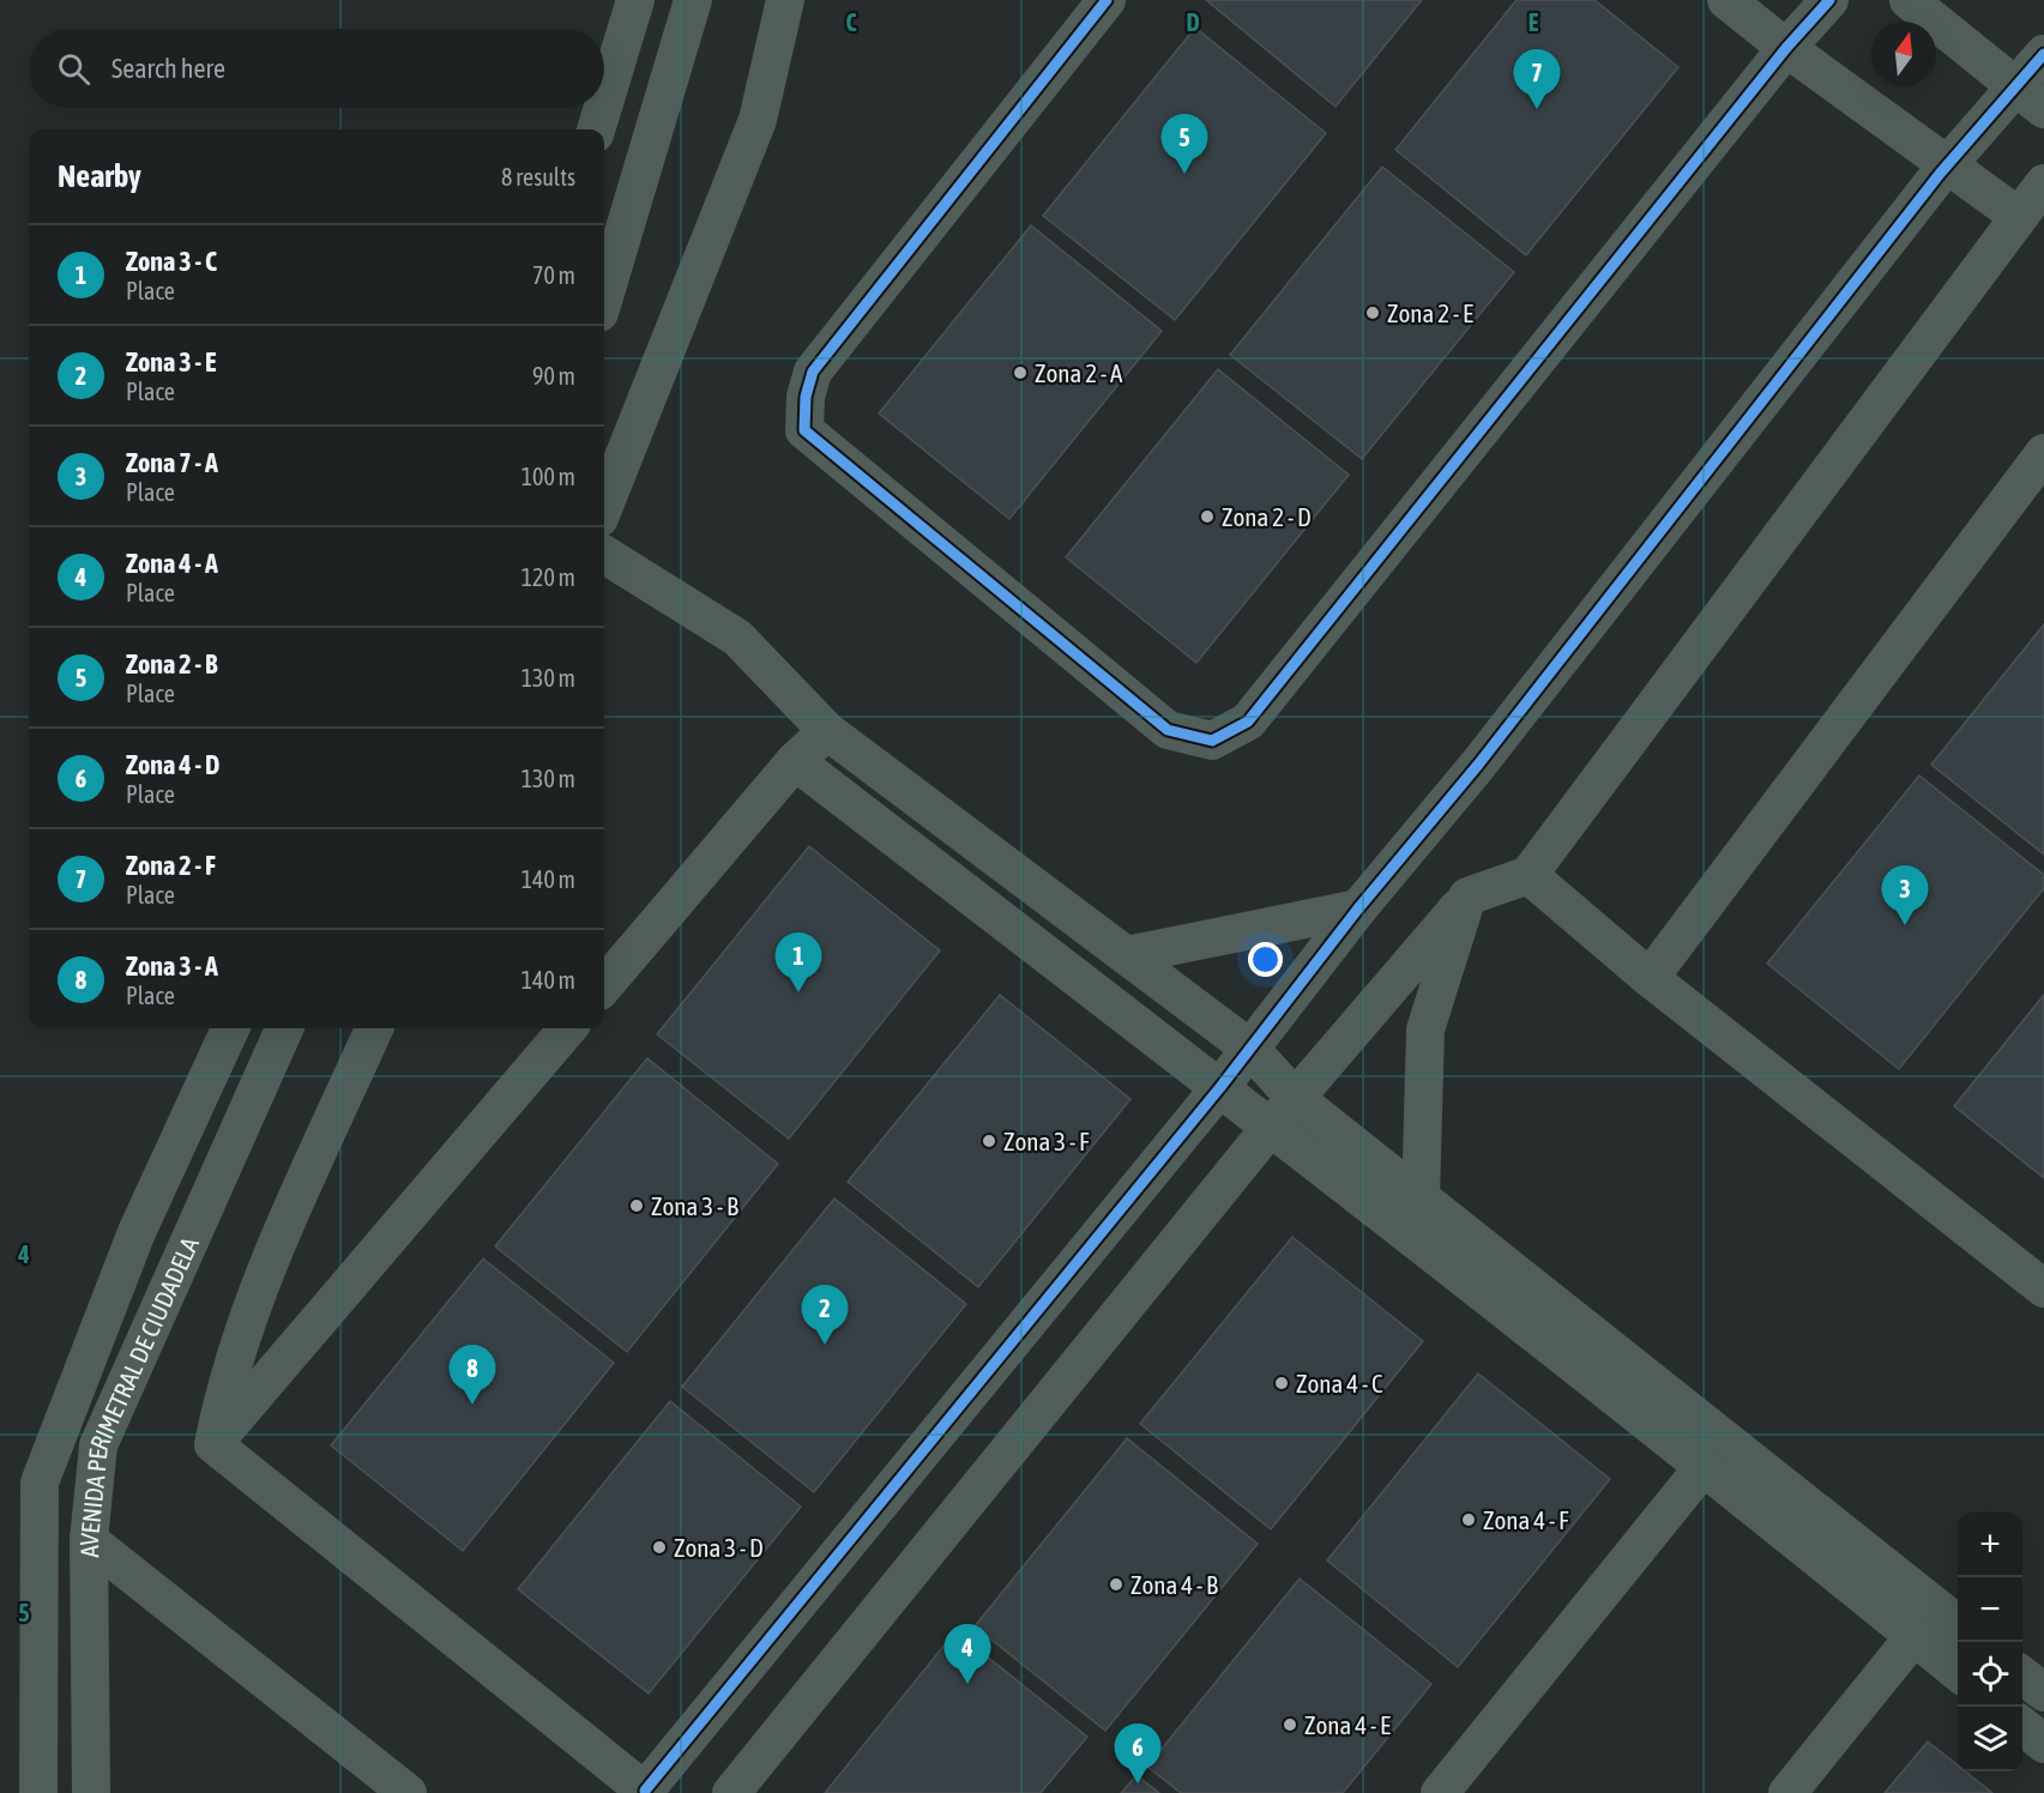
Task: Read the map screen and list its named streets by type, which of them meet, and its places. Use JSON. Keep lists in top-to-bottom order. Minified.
{"streets":{"street":["AVENIDA PERIMETRAL DE CIUDADELA"]},"places":["Zona 2 - E","Zona 2 - A","Zona 2 - D","Zona 3 - F","Zona 3 - B","Zona 4 - C","Zona 4 - F","Zona 3 - D","Zona 4 - B","Zona 4 - E"],"north":"top","page":{"search":"Search here","pins":["7","5","3","1","2","8","4","6"],"heading":["Nearby","8 results"],"list":[{"mark":"1","name":"Zona 3 - C","note":"Place","value":"70 m"},{"mark":"2","name":"Zona 3 - E","note":"Place","value":"90 m"},{"mark":"3","name":"Zona 7 - A","note":"Place","value":"100 m"},{"mark":"4","name":"Zona 4 - A","note":"Place","value":"120 m"},{"mark":"5","name":"Zona 2 - B","note":"Place","value":"130 m"},{"mark":"6","name":"Zona 4 - D","note":"Place","value":"130 m"},{"mark":"7","name":"Zona 2 - F","note":"Place","value":"140 m"},{"mark":"8","name":"Zona 3 - A","note":"Place","value":"140 m"}],"map_buttons":["+","−"]},"grid":{"columns":["C","D","E"],"rows":["4","5"]}}
